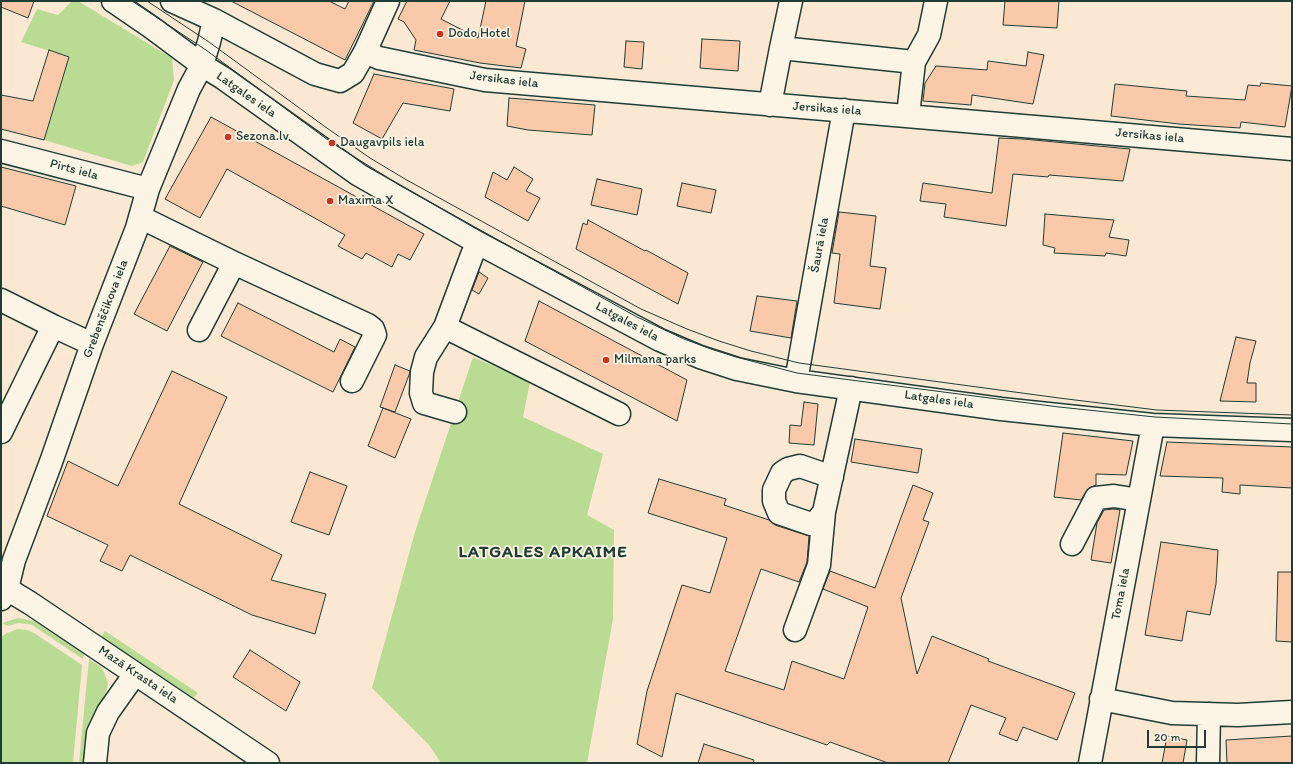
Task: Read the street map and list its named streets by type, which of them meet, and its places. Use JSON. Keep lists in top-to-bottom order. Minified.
{"streets":{"street":["Jersikas iela","Latgales iela","Pirts iela","Šaurā iela","Grebenščikova iela","Toma iela","Mazā Krasta iela"]},"crossings":[["Jersikas iela","Šaurā iela"],["Latgales iela","Šaurā iela"],["Latgales iela","Grebenščikova iela"],["Latgales iela","Toma iela"],["Pirts iela","Grebenščikova iela"],["Grebenščikova iela","Mazā Krasta iela"]],"districts":["LATGALES APKAIME"],"places":["Dodo Hotel","Sezona.lv","Daugavpils iela","Maxima X","Milmana parks"],"scale_bar":"20 m"}
